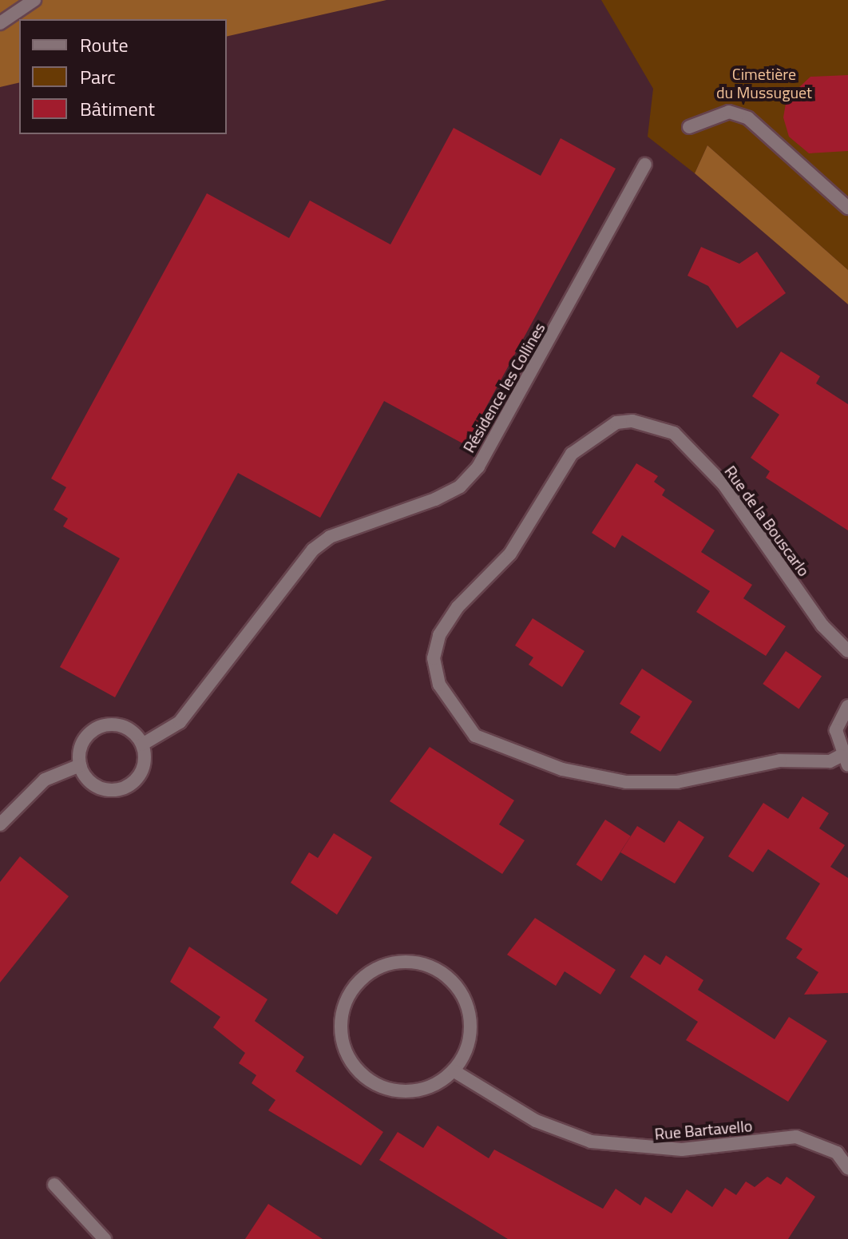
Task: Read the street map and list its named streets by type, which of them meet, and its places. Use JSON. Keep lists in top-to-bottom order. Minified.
{"streets":{"street":["Résidence les Collines","Rue de la Bouscarlo","Rue Bartavello"]},"parks":["Cimetière du Mussuguet"],"legend":["Route","Parc","Bâtiment"]}
